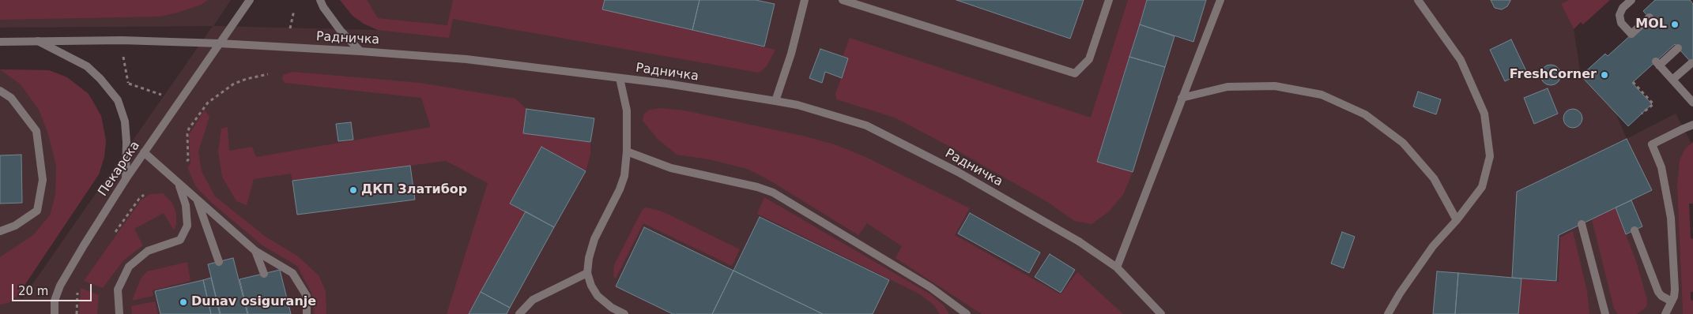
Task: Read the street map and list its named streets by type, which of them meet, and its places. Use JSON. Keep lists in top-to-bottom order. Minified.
{"streets":{"street":["Радничка","Пекарска"]},"crossings":[["Радничка","Пекарска"]],"places":["MOL","FreshCorner","ДКП Златибор","Dunav osiguranje"],"scale_bar":"20 m"}
